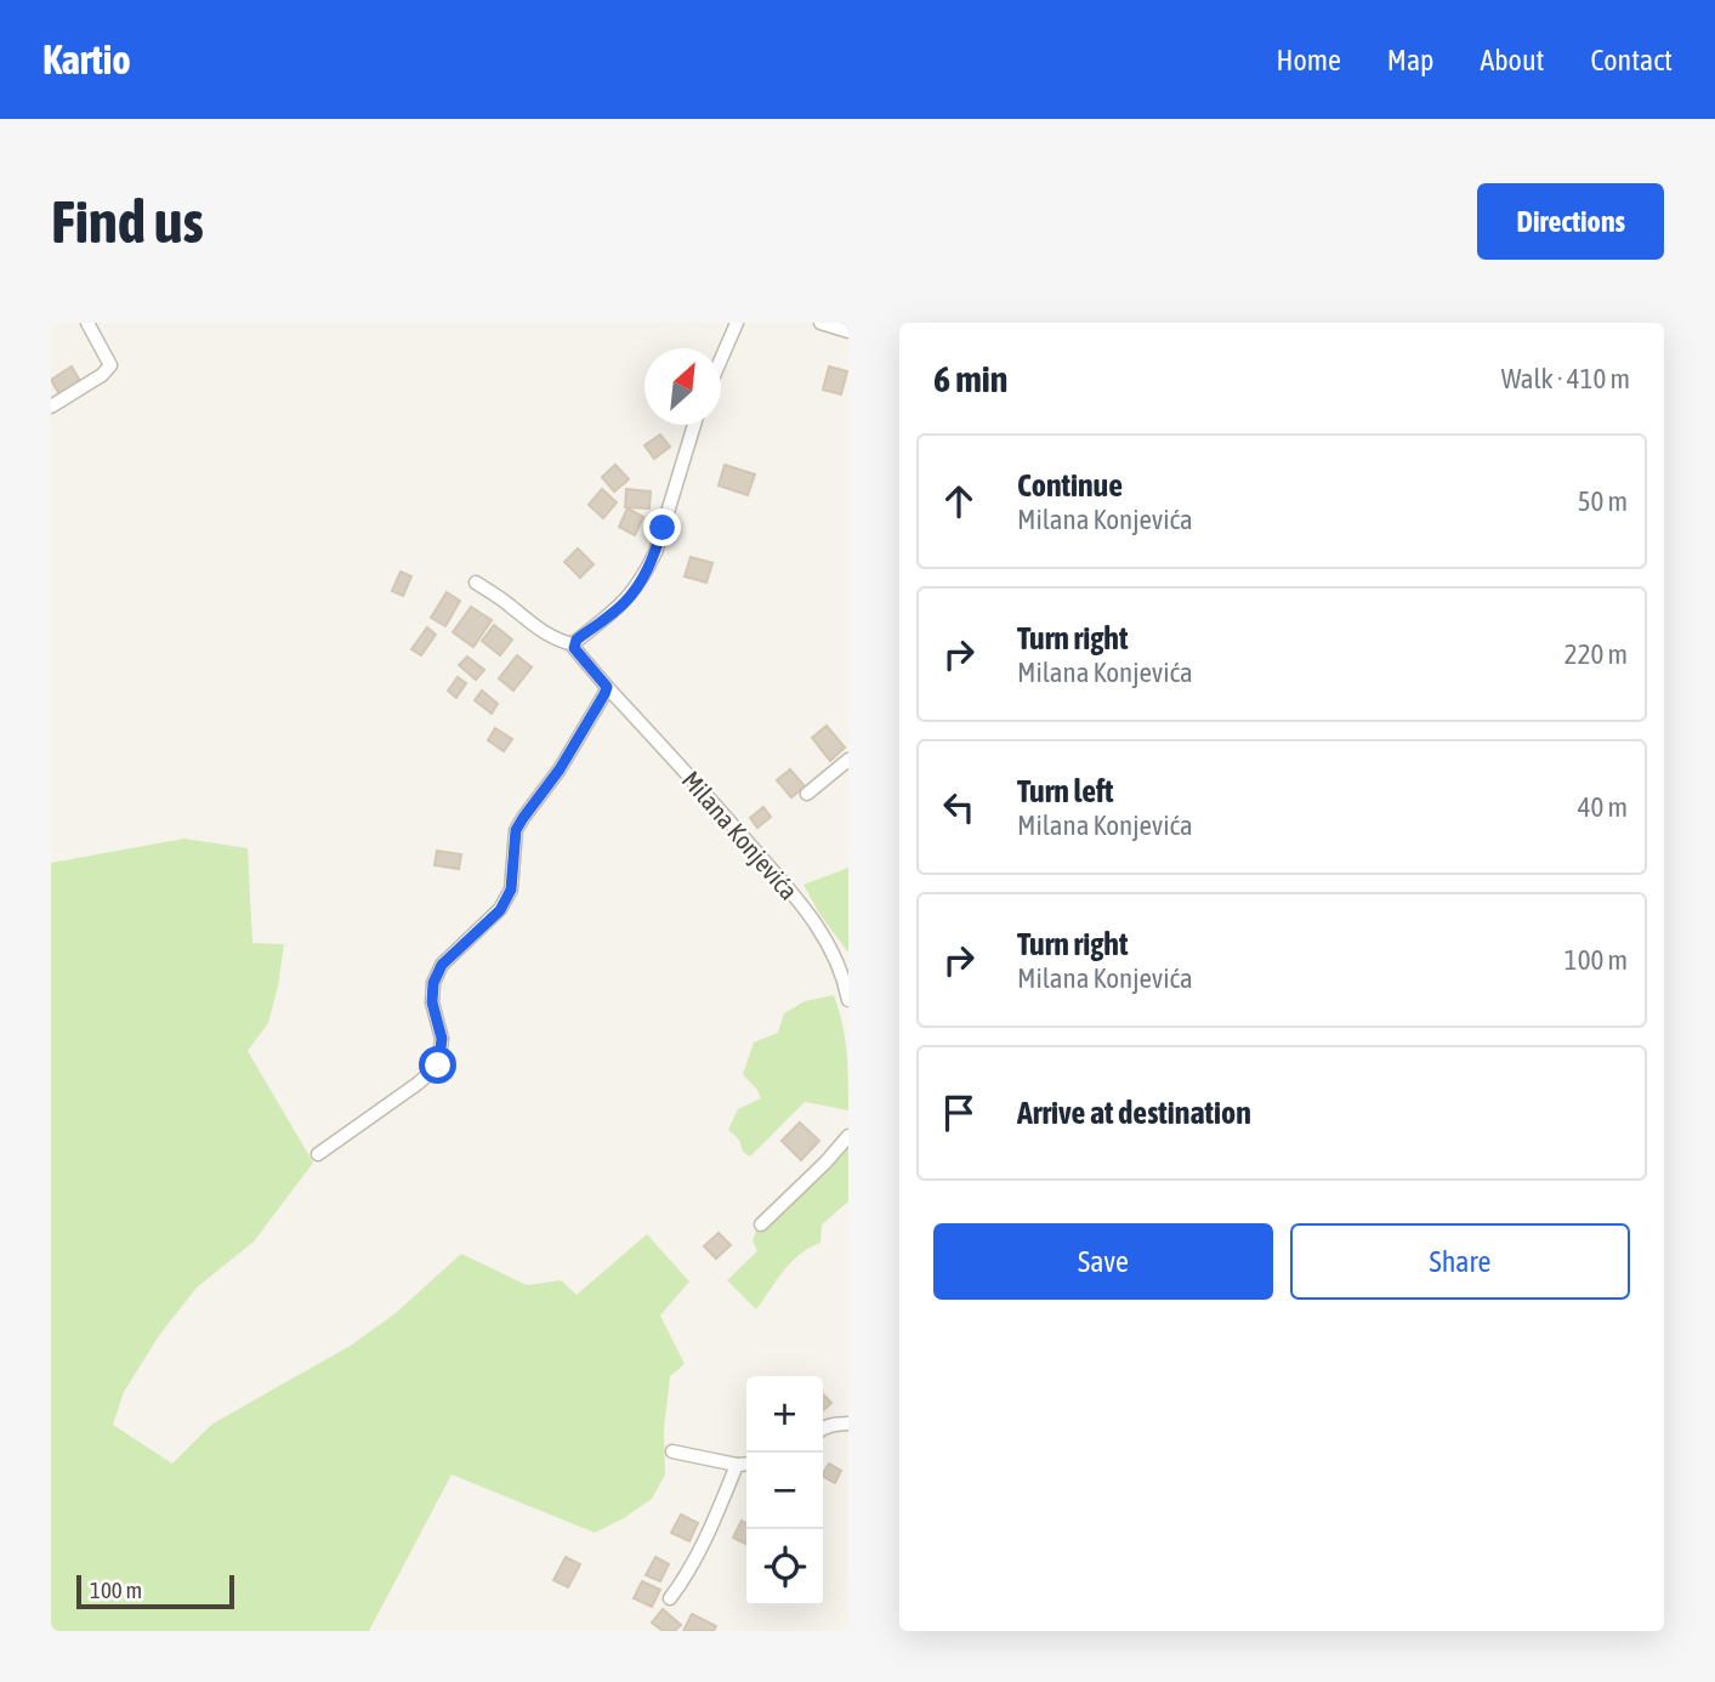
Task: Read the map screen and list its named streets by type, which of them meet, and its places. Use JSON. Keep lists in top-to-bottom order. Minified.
{"streets":{"street":["Milana Konjevića"]},"scale_bar":"100 m","north":"top right","page":{"header":"Kartio","nav":["Home","Map","About","Contact"],"buttons":["Directions",["Save","Share"]],"title":"Find us","heading":["6 min","Walk · 410 m"],"list":[["Continue","Milana Konjevića","50 m"],["Turn right","Milana Konjevića","220 m"],["Turn left","Milana Konjevića","40 m"],["Turn right","Milana Konjevića","100 m"],"Arrive at destination"],"map_buttons":["+","−"],"scale":"100 m"}}
